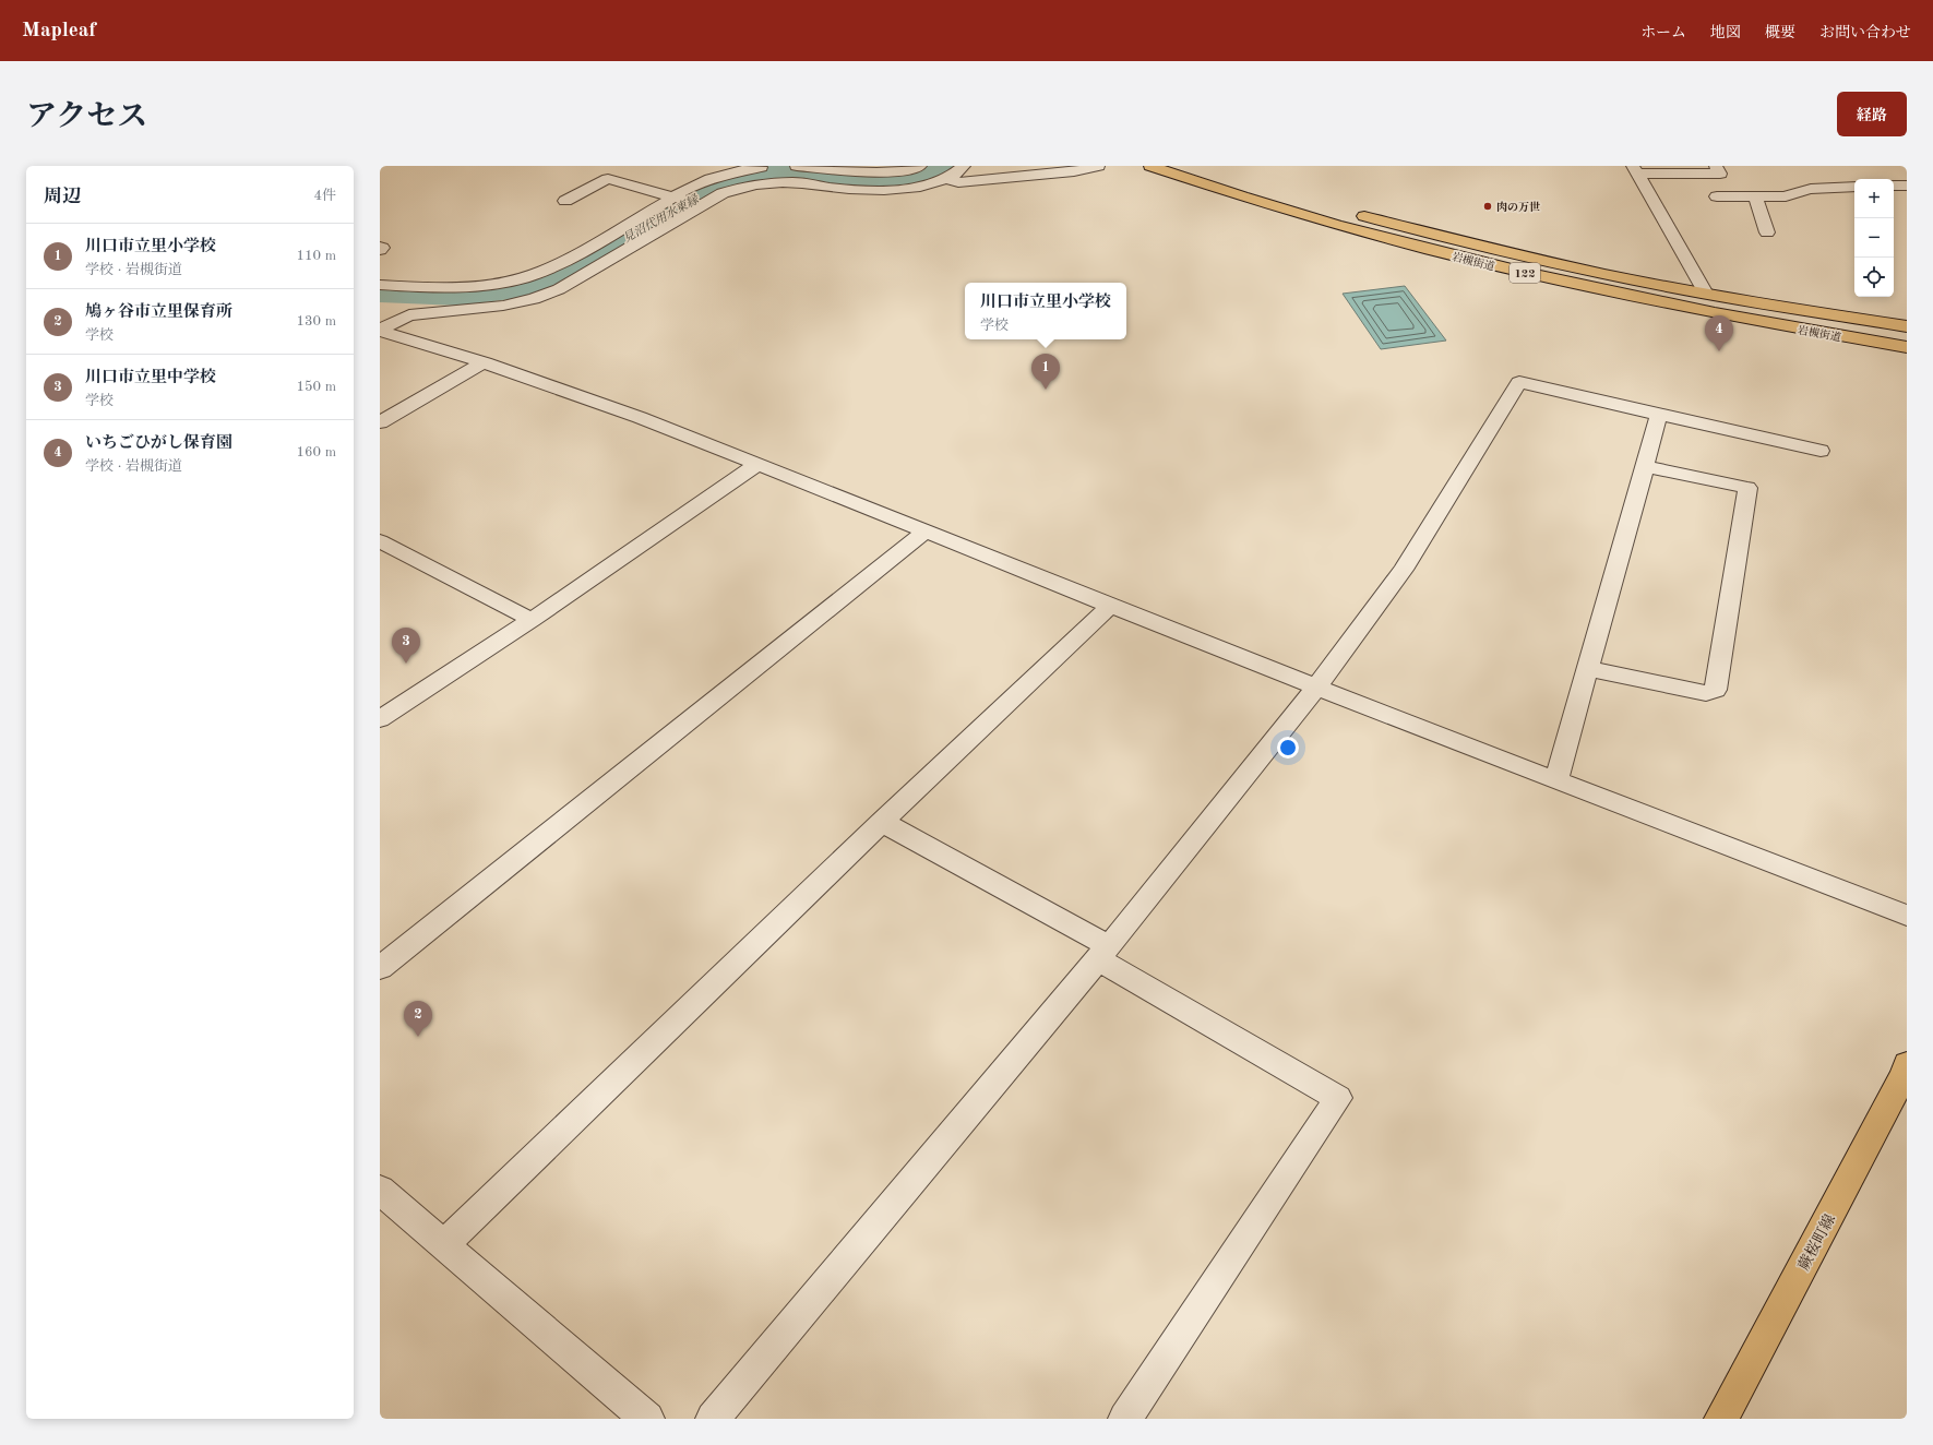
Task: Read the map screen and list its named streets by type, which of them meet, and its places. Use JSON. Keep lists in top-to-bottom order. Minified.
{"streets":{"main road":["岩槻街道","122","蕨桜町線"]},"water":["見沼代用水東縁"],"places":["肉の万世"],"page":{"header":"Mapleaf","nav":["ホーム","地図","概要","お問い合わせ"],"title":"アクセス","buttons":"経路","heading":["周辺","4件"],"map_buttons":["+","−"],"list":[{"mark":"1","name":"川口市立里小学校","note":"学校 · 岩槻街道","value":"110 m"},{"mark":"2","name":"鳩ヶ谷市立里保育所","note":"学校","value":"130 m"},{"mark":"3","name":"川口市立里中学校","note":"学校","value":"150 m"},{"mark":"4","name":"いちごひがし保育園","note":"学校 · 岩槻街道","value":"160 m"}],"popup":["川口市立里小学校","学校"],"pins":["4","1","3","2"]}}
